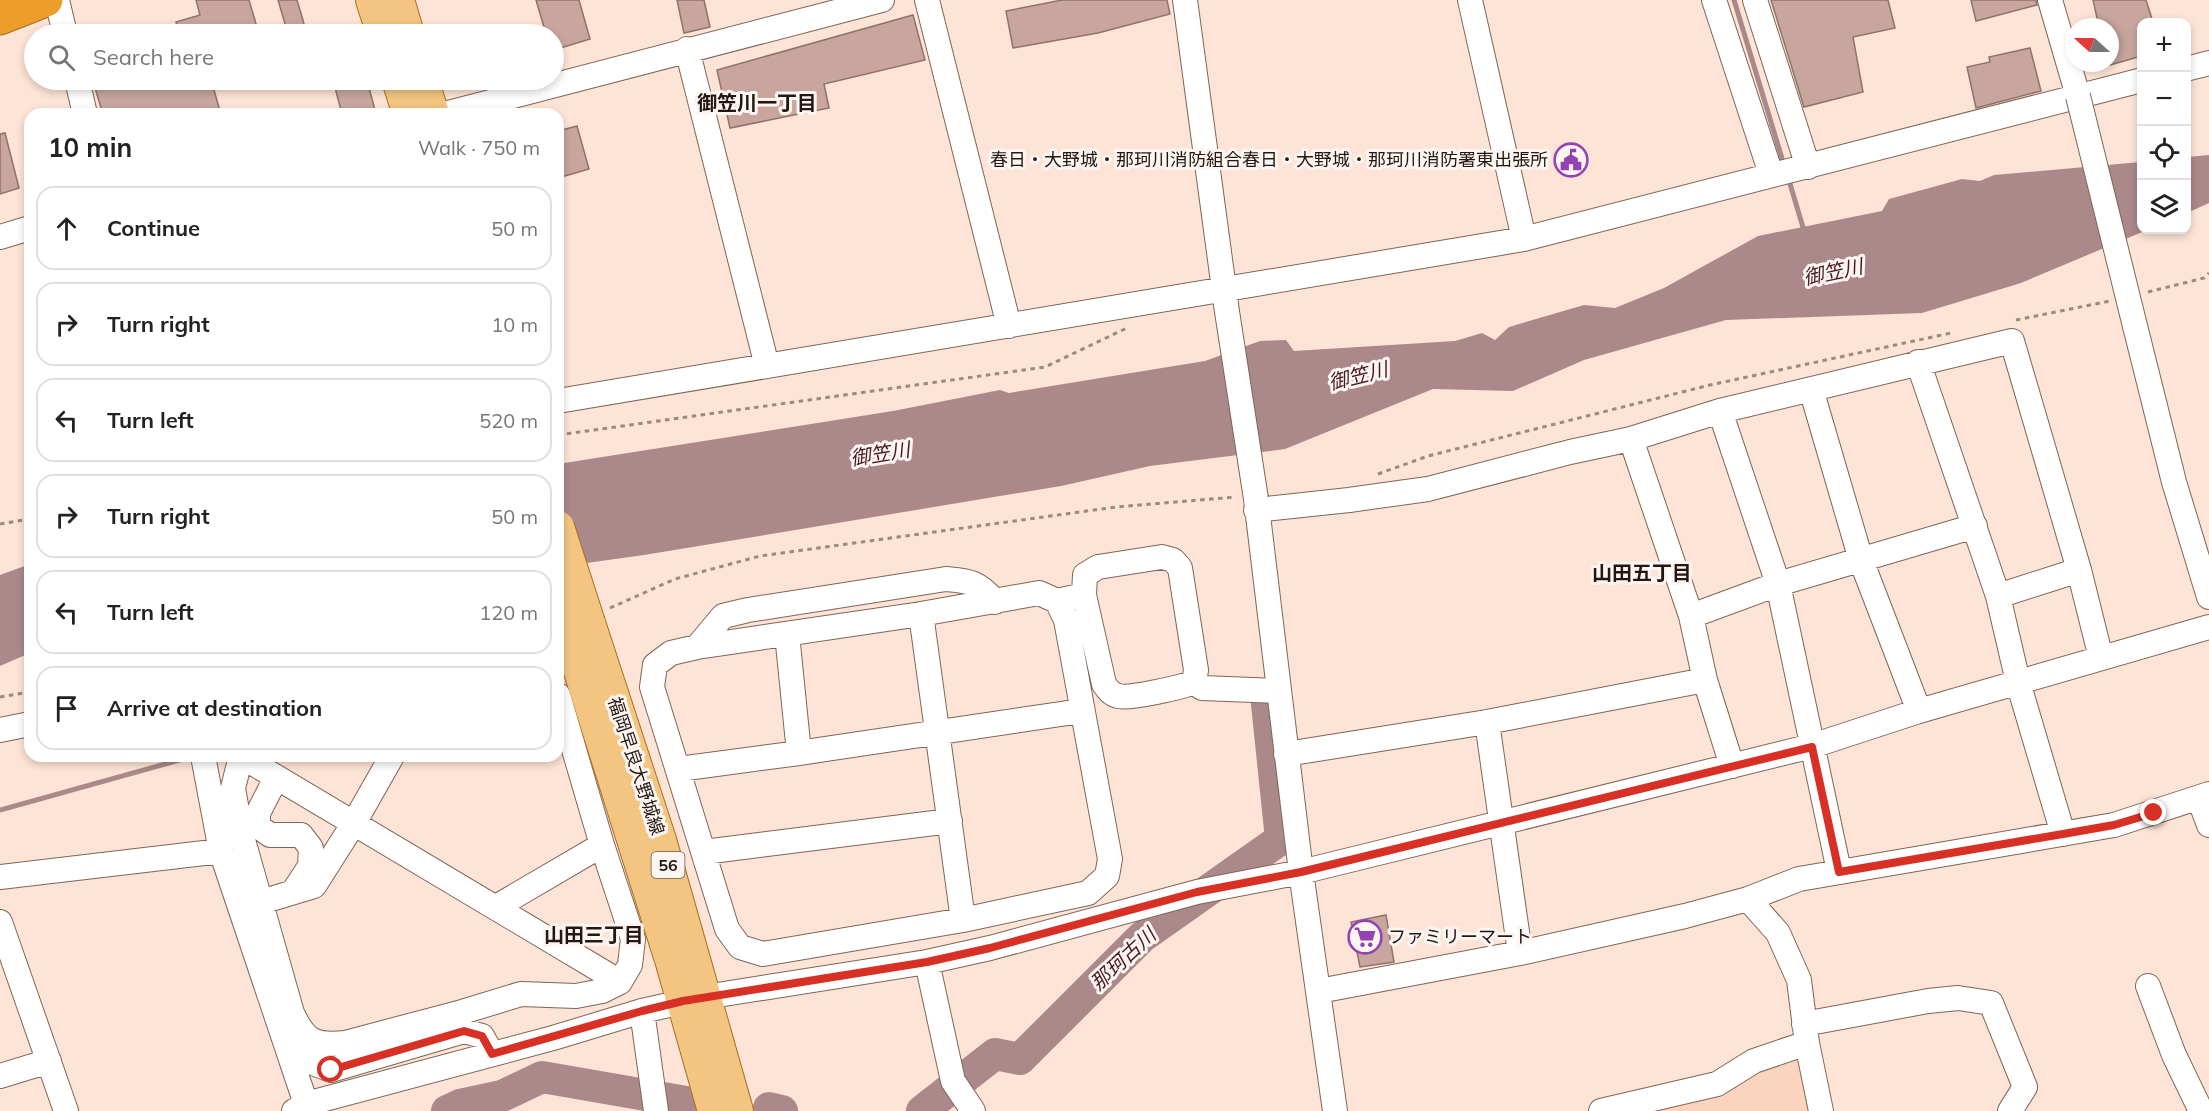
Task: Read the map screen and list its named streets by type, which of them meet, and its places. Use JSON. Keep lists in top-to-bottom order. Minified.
{"streets":{"main road":["福岡早良大野城線","56"]},"districts":["御笠川一丁目","山田五丁目","山田三丁目"],"water":["御笠川","那珂古川"],"places":{"public building":["春日・大野城・那珂川消防組合春日・大野城・那珂川消防署東出張所"],"supermarket":["ファミリーマート"]},"north":"left","page":{"map_buttons":["+","−"],"search":"Search here","heading":["10 min","Walk · 750 m"],"list":[["Continue","50 m"],["Turn right","10 m"],["Turn left","520 m"],["Turn right","50 m"],["Turn left","120 m"],"Arrive at destination"]}}
